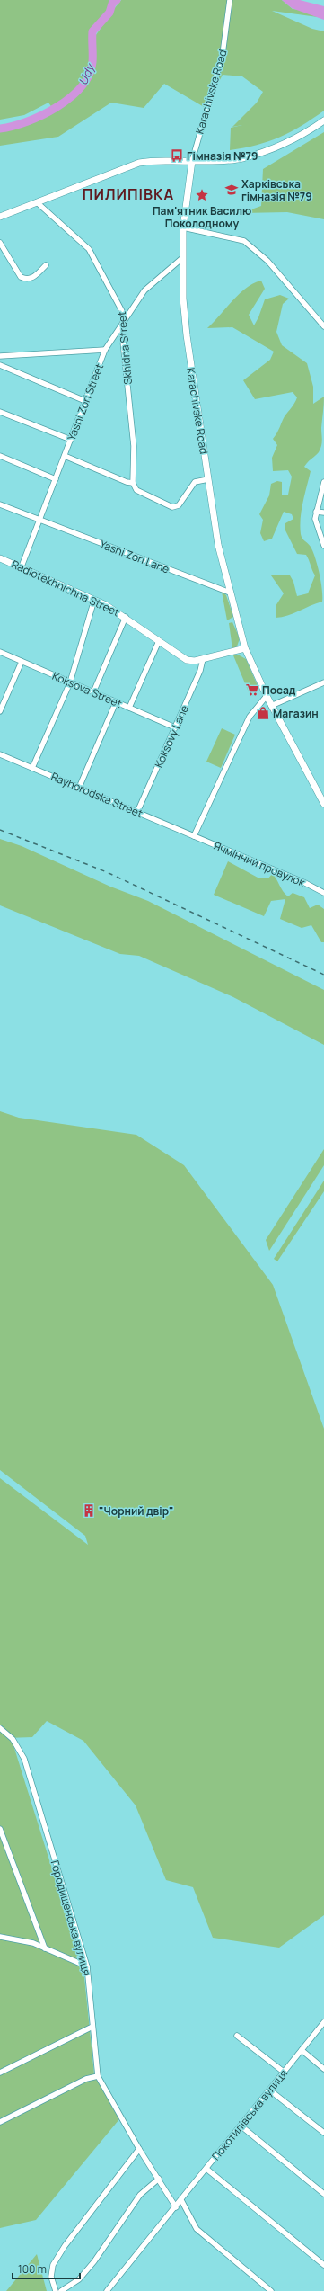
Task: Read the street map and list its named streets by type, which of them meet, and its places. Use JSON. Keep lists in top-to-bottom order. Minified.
{"streets":{"main road":["Karachivske Road","Radiotekhnichna Street"],"street":["Skhidna Street","Yasni Zori Street","Yasni Zori Lane","Koksova Street","Koksovy Lane","Rayhorodska Street","Ячмінний провулок","Городищенська вулиця","Покотилівська вулиця"]},"crossings":[["Karachivske Road","Yasni Zori Street"],["Karachivske Road","Yasni Zori Lane"],["Karachivske Road","Radiotekhnichna Street"],["Skhidna Street","Yasni Zori Street"],["Yasni Zori Street","Yasni Zori Lane"],["Yasni Zori Street","Radiotekhnichna Street"],["Radiotekhnichna Street","Koksovy Lane"],["Koksova Street","Koksovy Lane"],["Koksovy Lane","Rayhorodska Street"],["Rayhorodska Street","Ячмінний провулок"],["Городищенська вулиця","Покотилівська вулиця"]],"districts":["ПИЛИПІВКА"],"water":["Udy"],"places":{"bus stop":["Гімназія №79"],"school or university":["Харківська гімназія №79"],"place":["Пам'ятник Василю Поколодному"],"supermarket":["Посад"],"shop":["Магазин"],"building":["\"Чорний двір\""]},"scale_bar":"100 m"}
